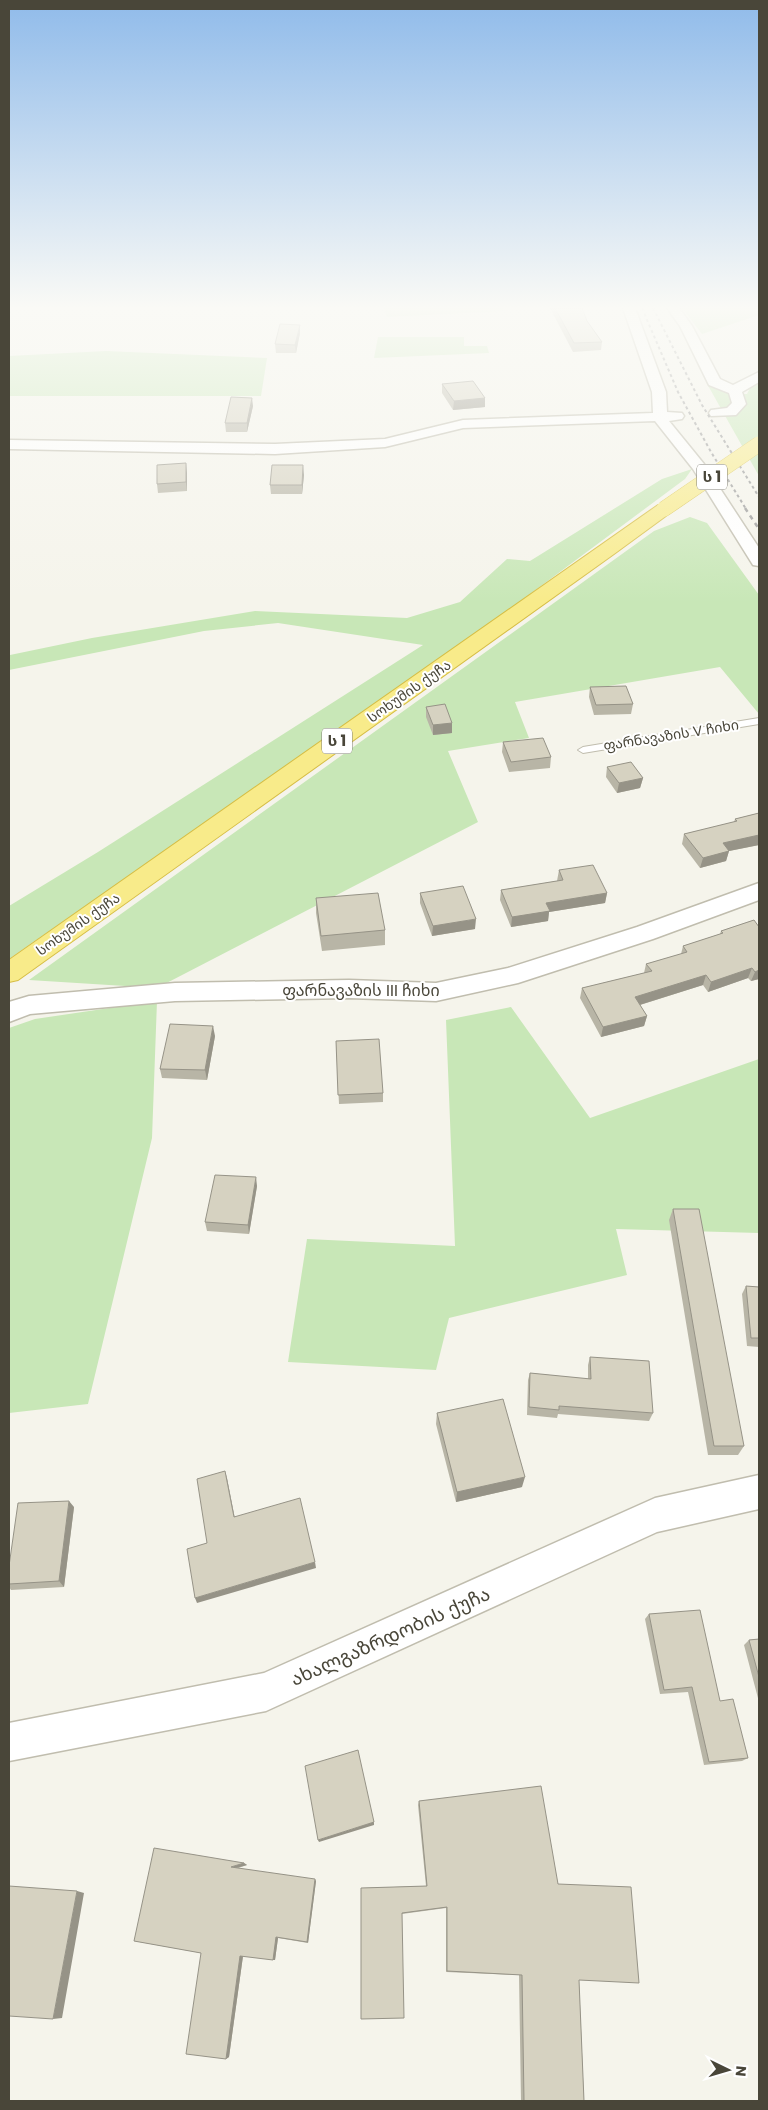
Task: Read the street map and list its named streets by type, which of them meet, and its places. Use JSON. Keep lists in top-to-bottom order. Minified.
{"streets":{"highway":["ს 1","სოხუმის ქუჩა"],"street":["ფარნავაზის III ჩიხი","ახალგაზრდობის ქუჩა"],"lane":["ფარნავაზის V ჩიხი"]},"north":"right"}
